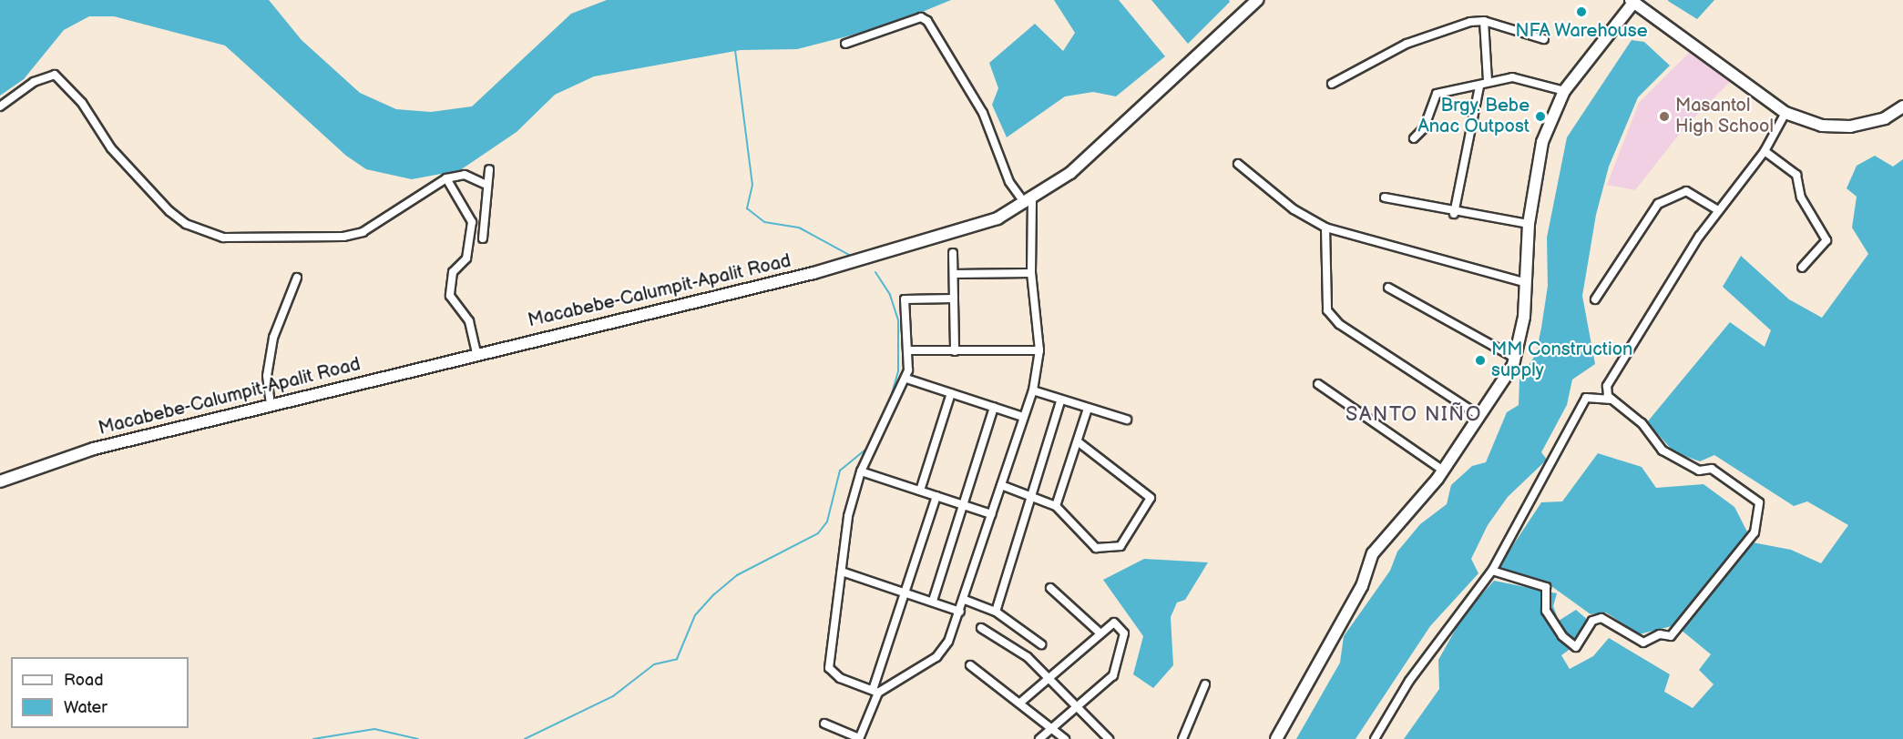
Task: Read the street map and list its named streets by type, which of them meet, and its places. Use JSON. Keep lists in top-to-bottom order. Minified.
{"streets":{"main road":["Macabebe-Calumpit-Apalit Road"]},"districts":["SANTO NIÑO"],"places":["NFA Warehouse","Brgy. Bebe Anac Outpost","Masantol High School","MM Construction supply"],"legend":["Road","Water"]}
